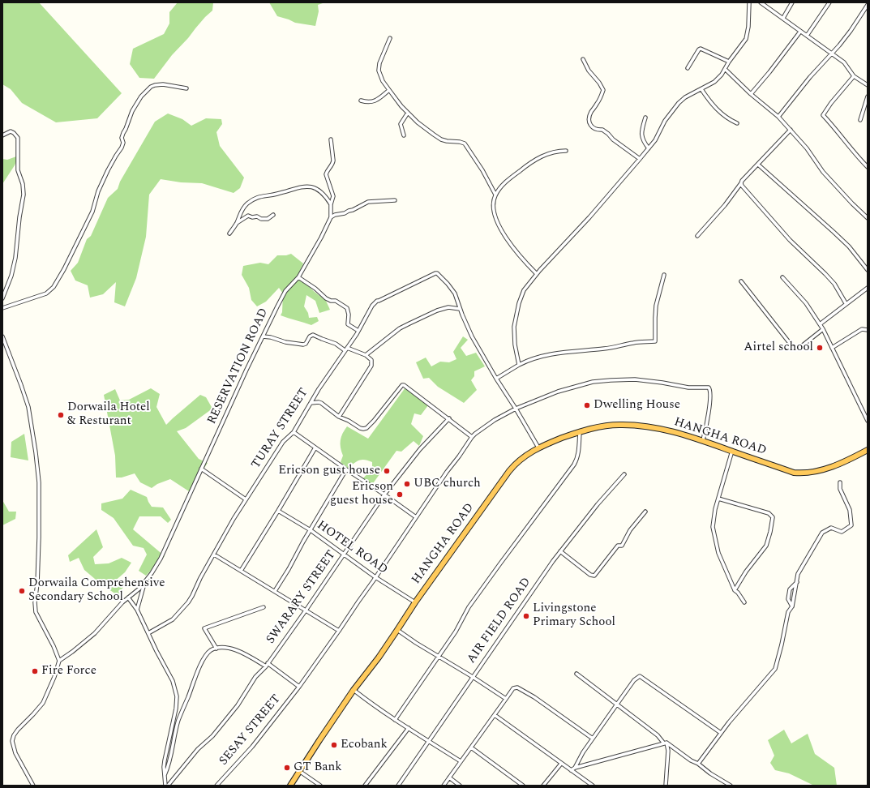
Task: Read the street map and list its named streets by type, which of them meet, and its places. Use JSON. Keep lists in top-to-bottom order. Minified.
{"streets":{"highway":["HANGHA ROAD"],"street":["RESERVATION ROAD","TURAY STREET","HOTEL ROAD","SWARARY STREET","AIR FIELD ROAD","SESAY STREET"]},"crossings":[["HANGHA ROAD","HOTEL ROAD"],["HANGHA ROAD","SESAY STREET"],["HOTEL ROAD","SWARARY STREET"],["HOTEL ROAD","SESAY STREET"]],"places":["Airtel school","Dwelling House","Dorwaila Hotel & Resturant","Ericson gust house","UBC church","Ericson guest house","Dorwaila Comprehensive Secondary School","Livingstone Primary School","Fire Force","Ecobank","GT Bank"]}
